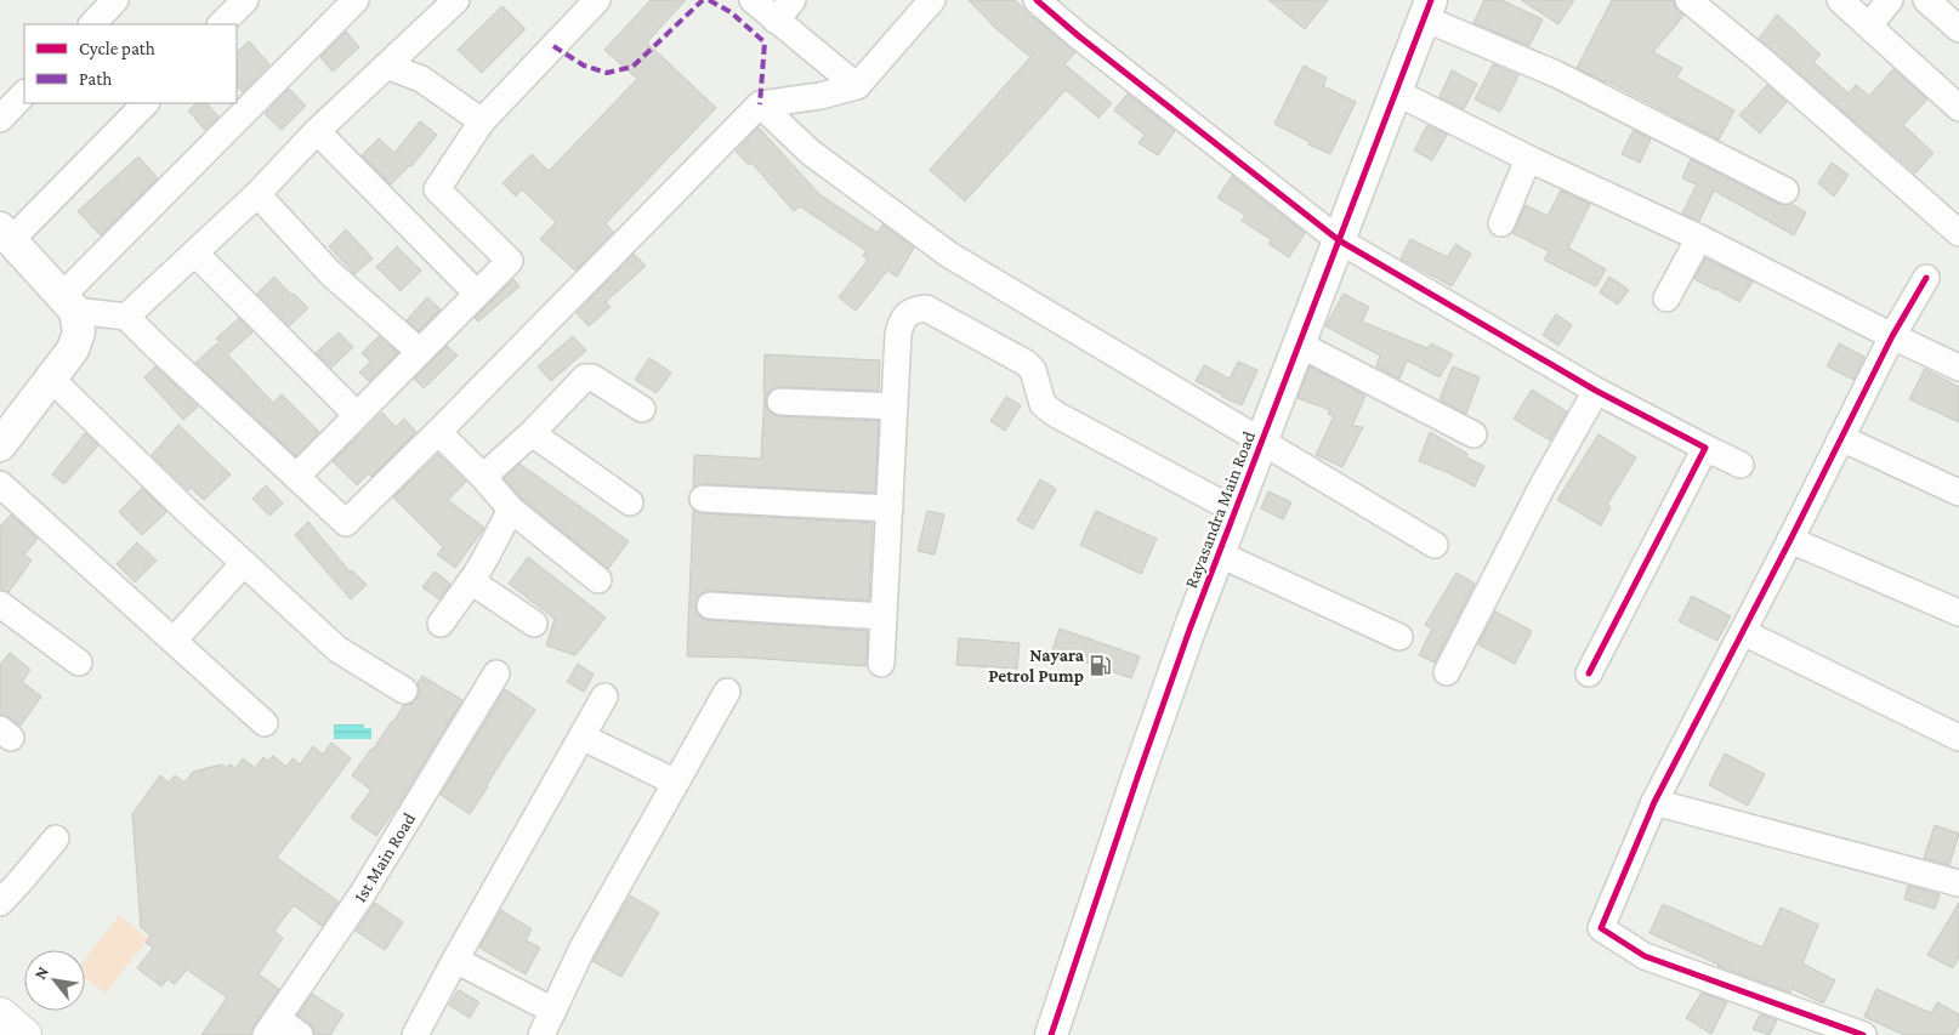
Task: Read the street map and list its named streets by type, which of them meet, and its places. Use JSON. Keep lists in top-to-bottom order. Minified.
{"streets":{"street":["Rayasandra Main Road","1st Main Road"]},"places":{"fuel station":["Nayara Petrol Pump"]},"legend":["Cycle path","Path"],"north":"top left"}
